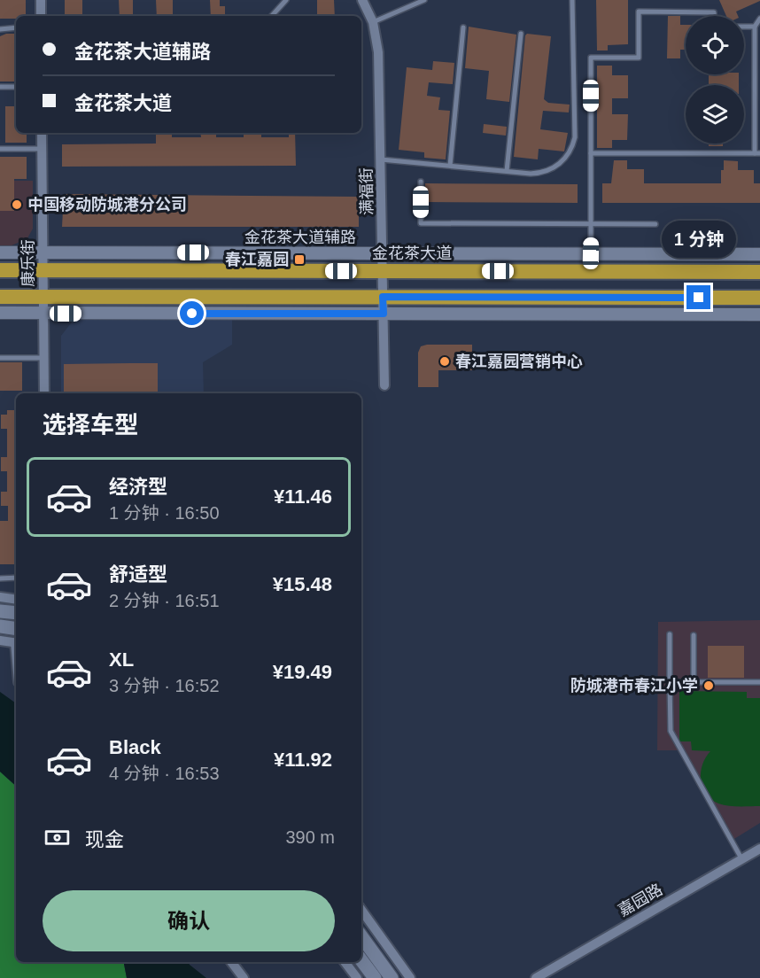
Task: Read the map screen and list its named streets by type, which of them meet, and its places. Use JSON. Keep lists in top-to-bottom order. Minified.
{"streets":{"highway":["金花茶大道"],"street":["满福街","金花茶大道辅路","康乐街","嘉园路"]},"crossings":[["满福街","金花茶大道辅路"],["满福街","金花茶大道"],["金花茶大道辅路","康乐街"],["金花茶大道","康乐街"]],"places":{"other":["中国移动防城港分公司","春江嘉园营销中心","防城港市春江小学"],"transit":["春江嘉园"]},"page":{"banner":["金花茶大道辅路","金花茶大道"],"bubble":"1 分钟","heading":"选择车型","list":[{"name":"经济型","note":"1 分钟 · 16:50","value":"¥11.46"},{"name":"舒适型","note":"2 分钟 · 16:51","value":"¥15.48"},{"name":"XL","note":"3 分钟 · 16:52","value":"¥19.49"},{"name":"Black","note":"4 分钟 · 16:53","value":"¥11.92"}],"pay":["现金","390 m"],"buttons":"确认"}}
